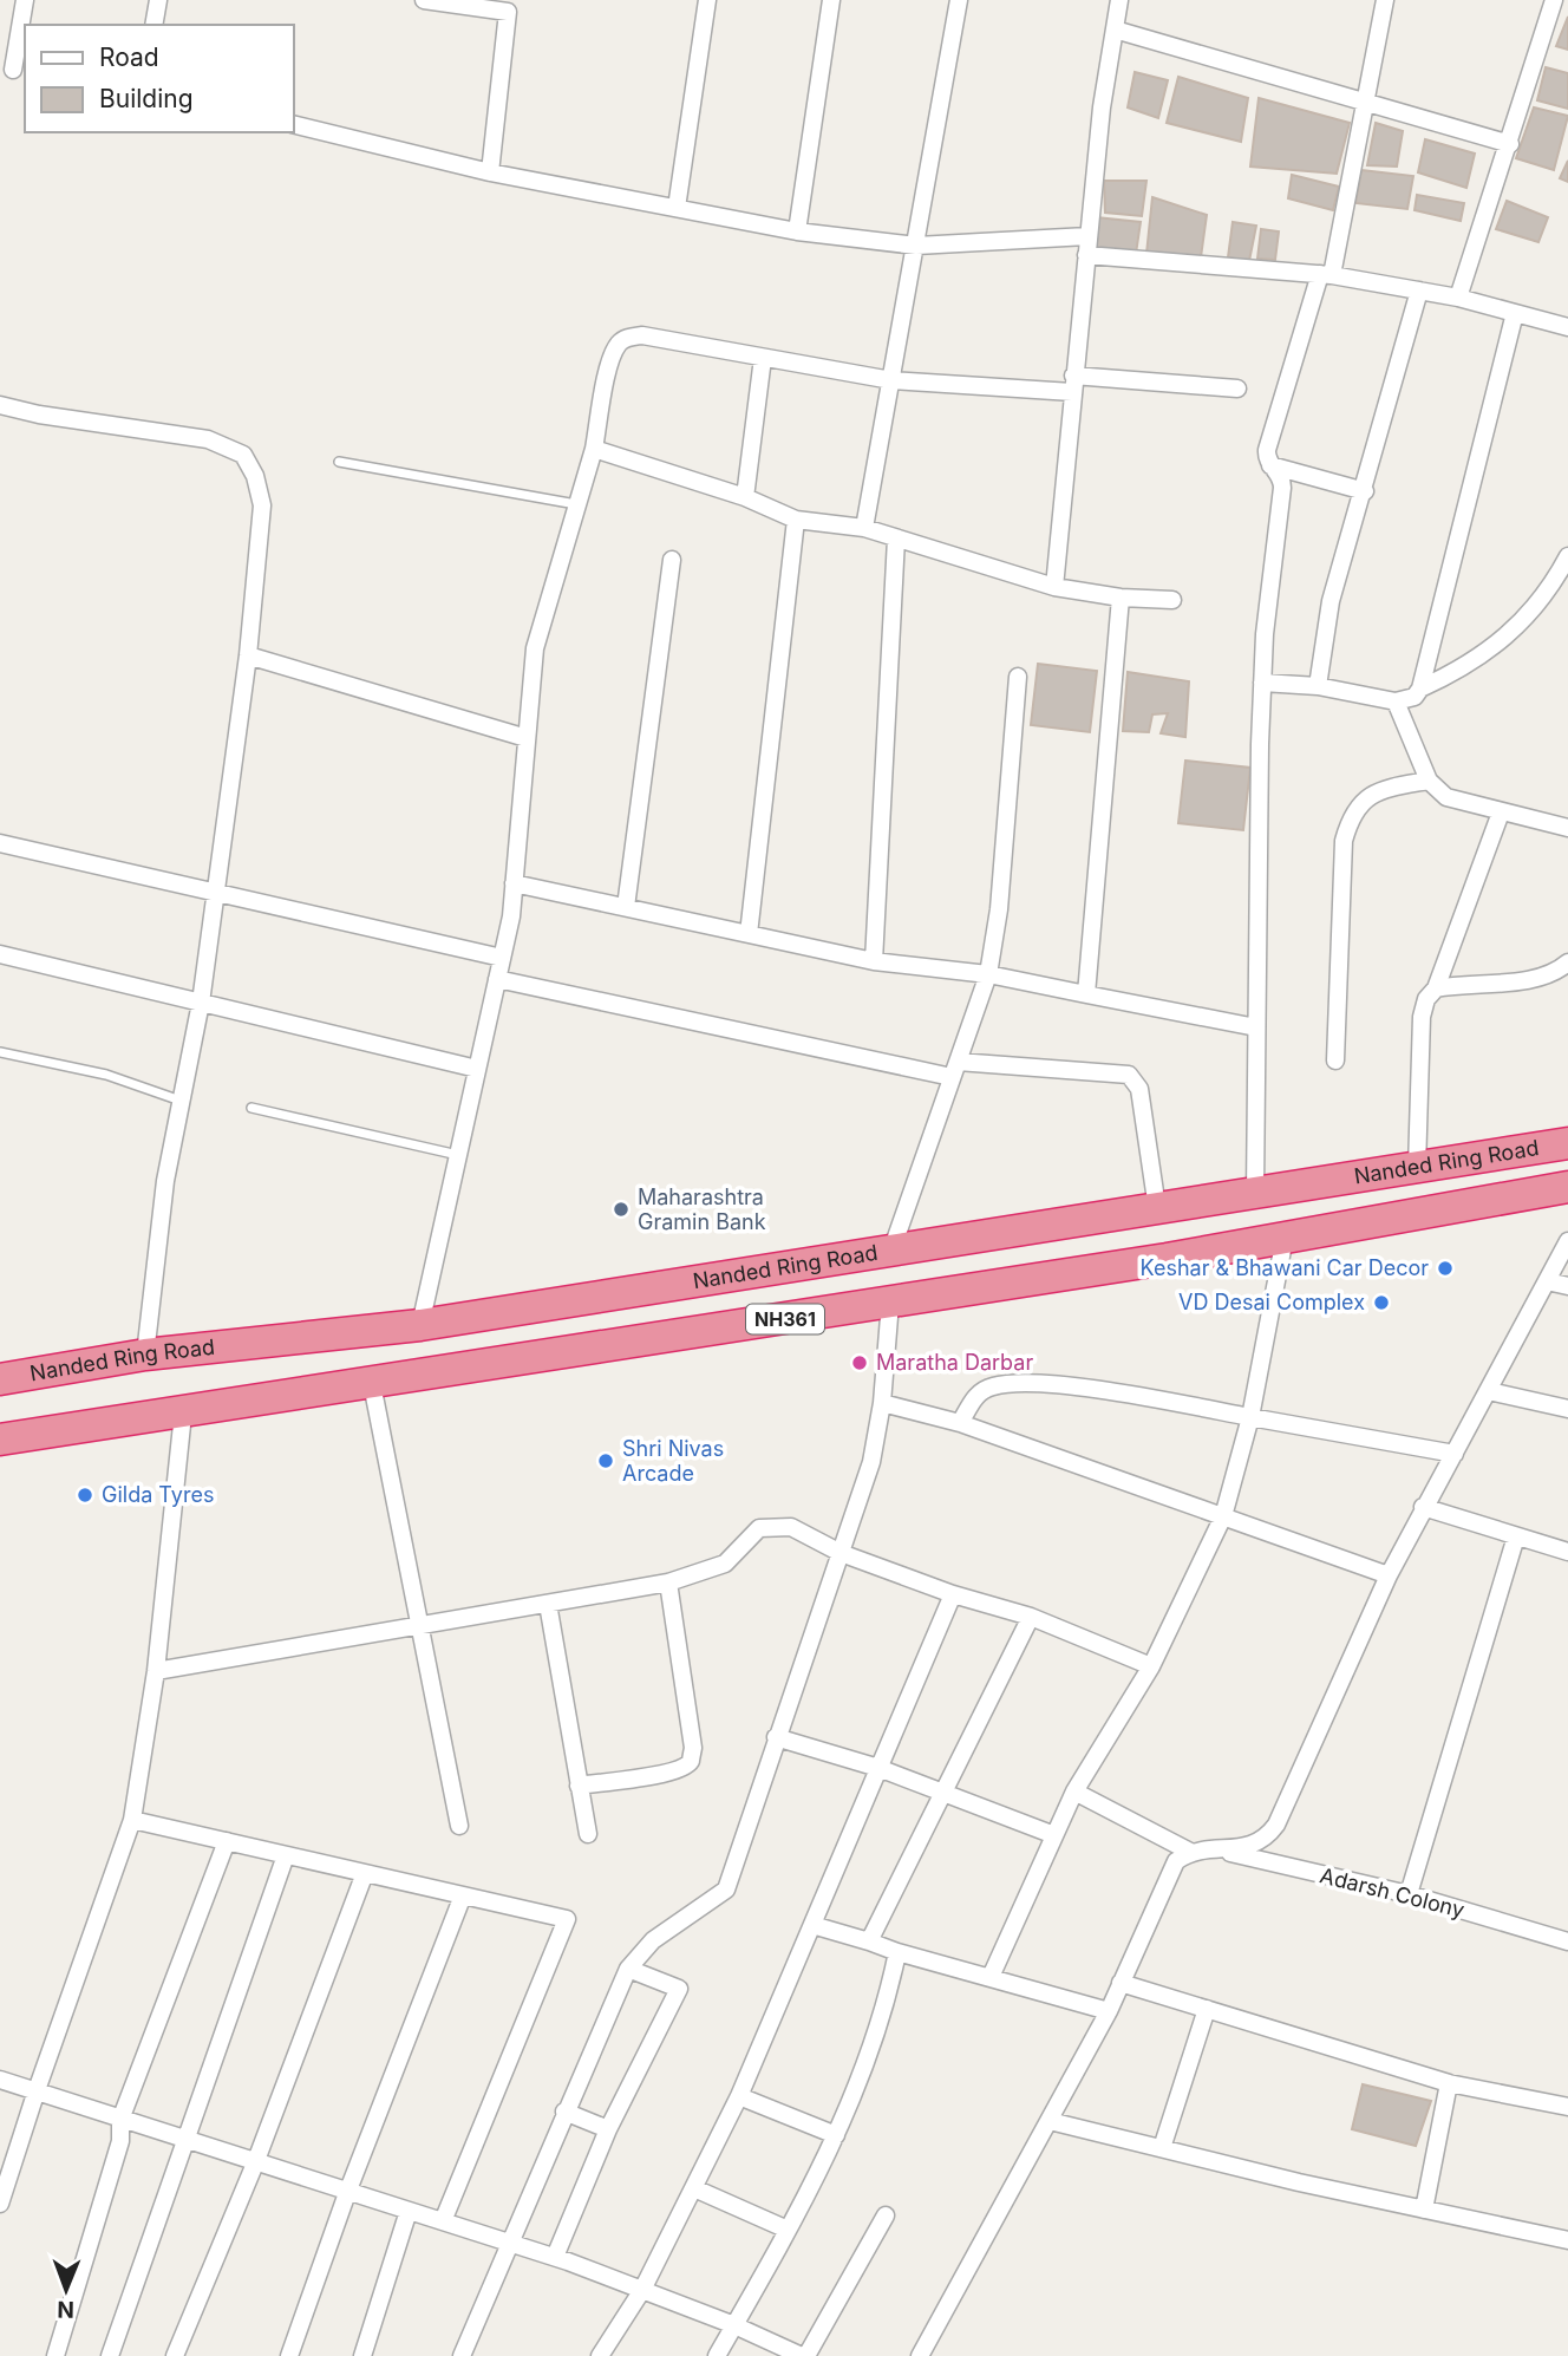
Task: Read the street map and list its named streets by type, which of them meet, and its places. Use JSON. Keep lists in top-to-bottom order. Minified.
{"streets":{"highway":["Nanded Ring Road","NH361"],"street":["Adarsh Colony"]},"places":["Maharashtra Gramin Bank","Keshar & Bhawani Car Decor","VD Desai Complex","Maratha Darbar","Shri Nivas Arcade","Gilda Tyres"],"legend":["Road","Building"],"north":"bottom"}
